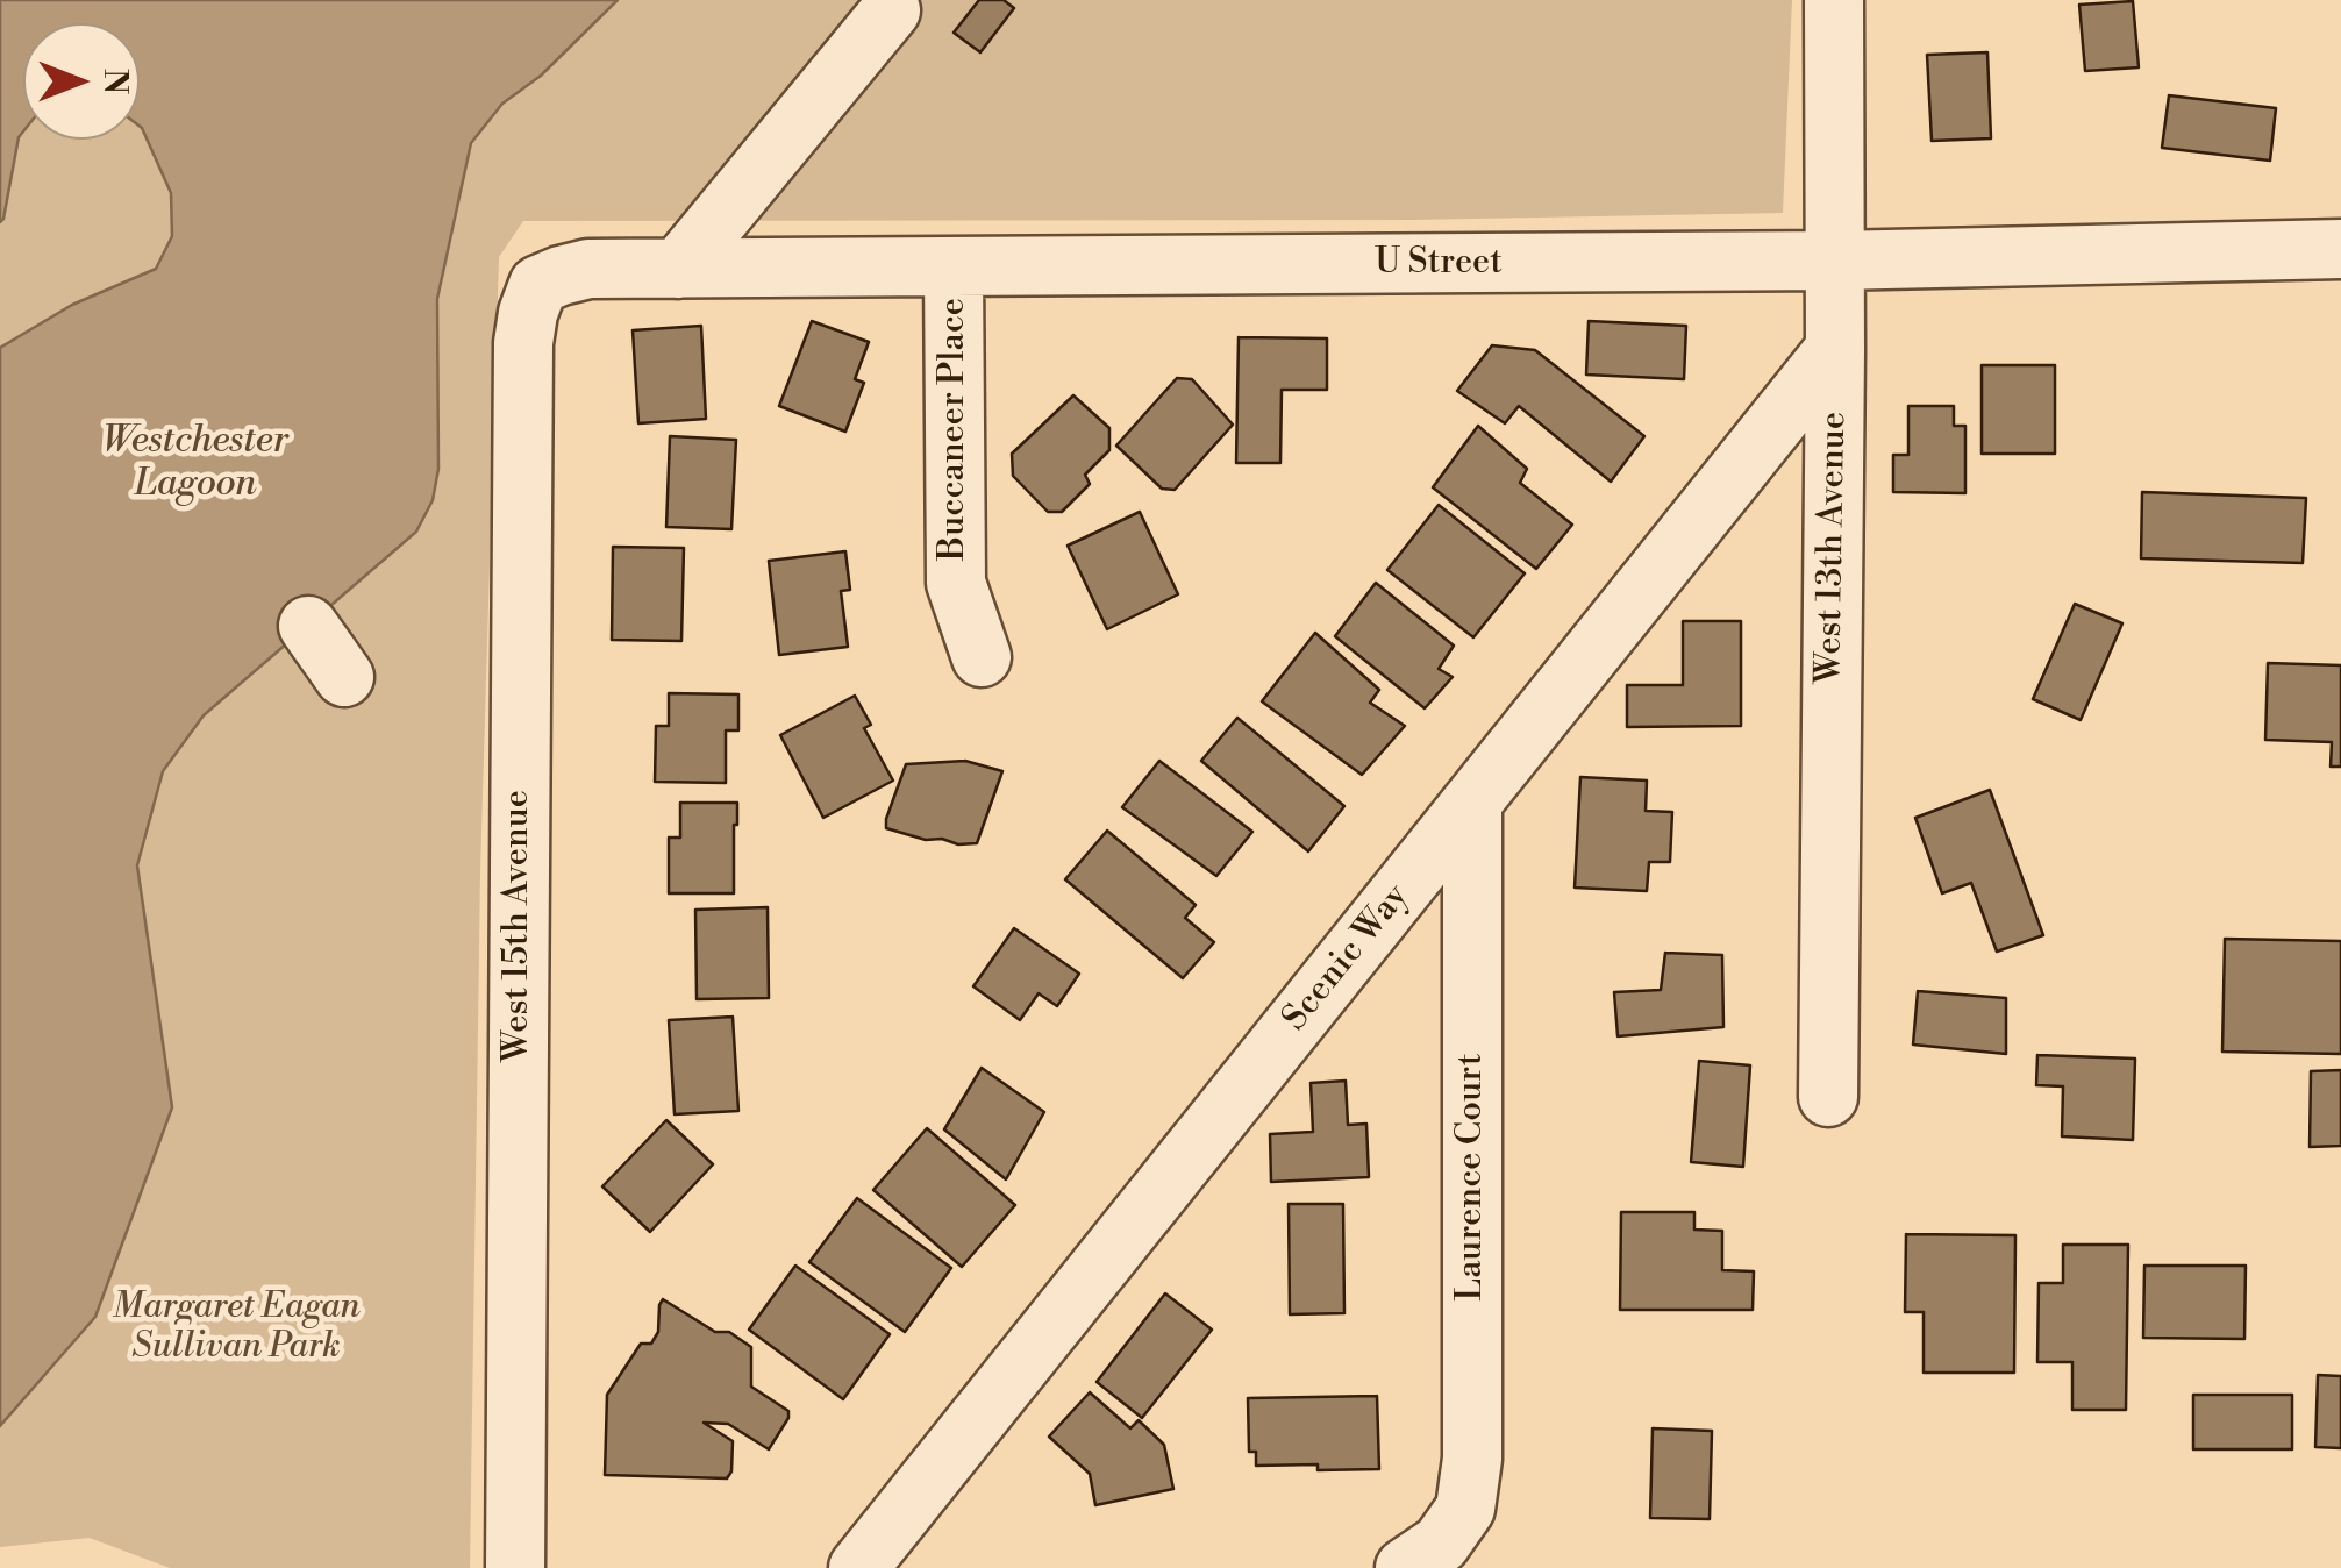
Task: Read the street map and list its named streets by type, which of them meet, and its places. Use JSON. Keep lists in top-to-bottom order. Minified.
{"streets":{"street":["U Street","Buccaneer Place","West 13th Avenue","West 15th Avenue","Scenic Way","Laurence Court"]},"crossings":[["U Street","Buccaneer Place"],["U Street","West 13th Avenue"],["U Street","West 15th Avenue"],["West 13th Avenue","Scenic Way"],["Scenic Way","Laurence Court"]],"water":["Westchester Lagoon"],"parks":["Margaret Eagan Sullivan Park"],"north":"right"}
